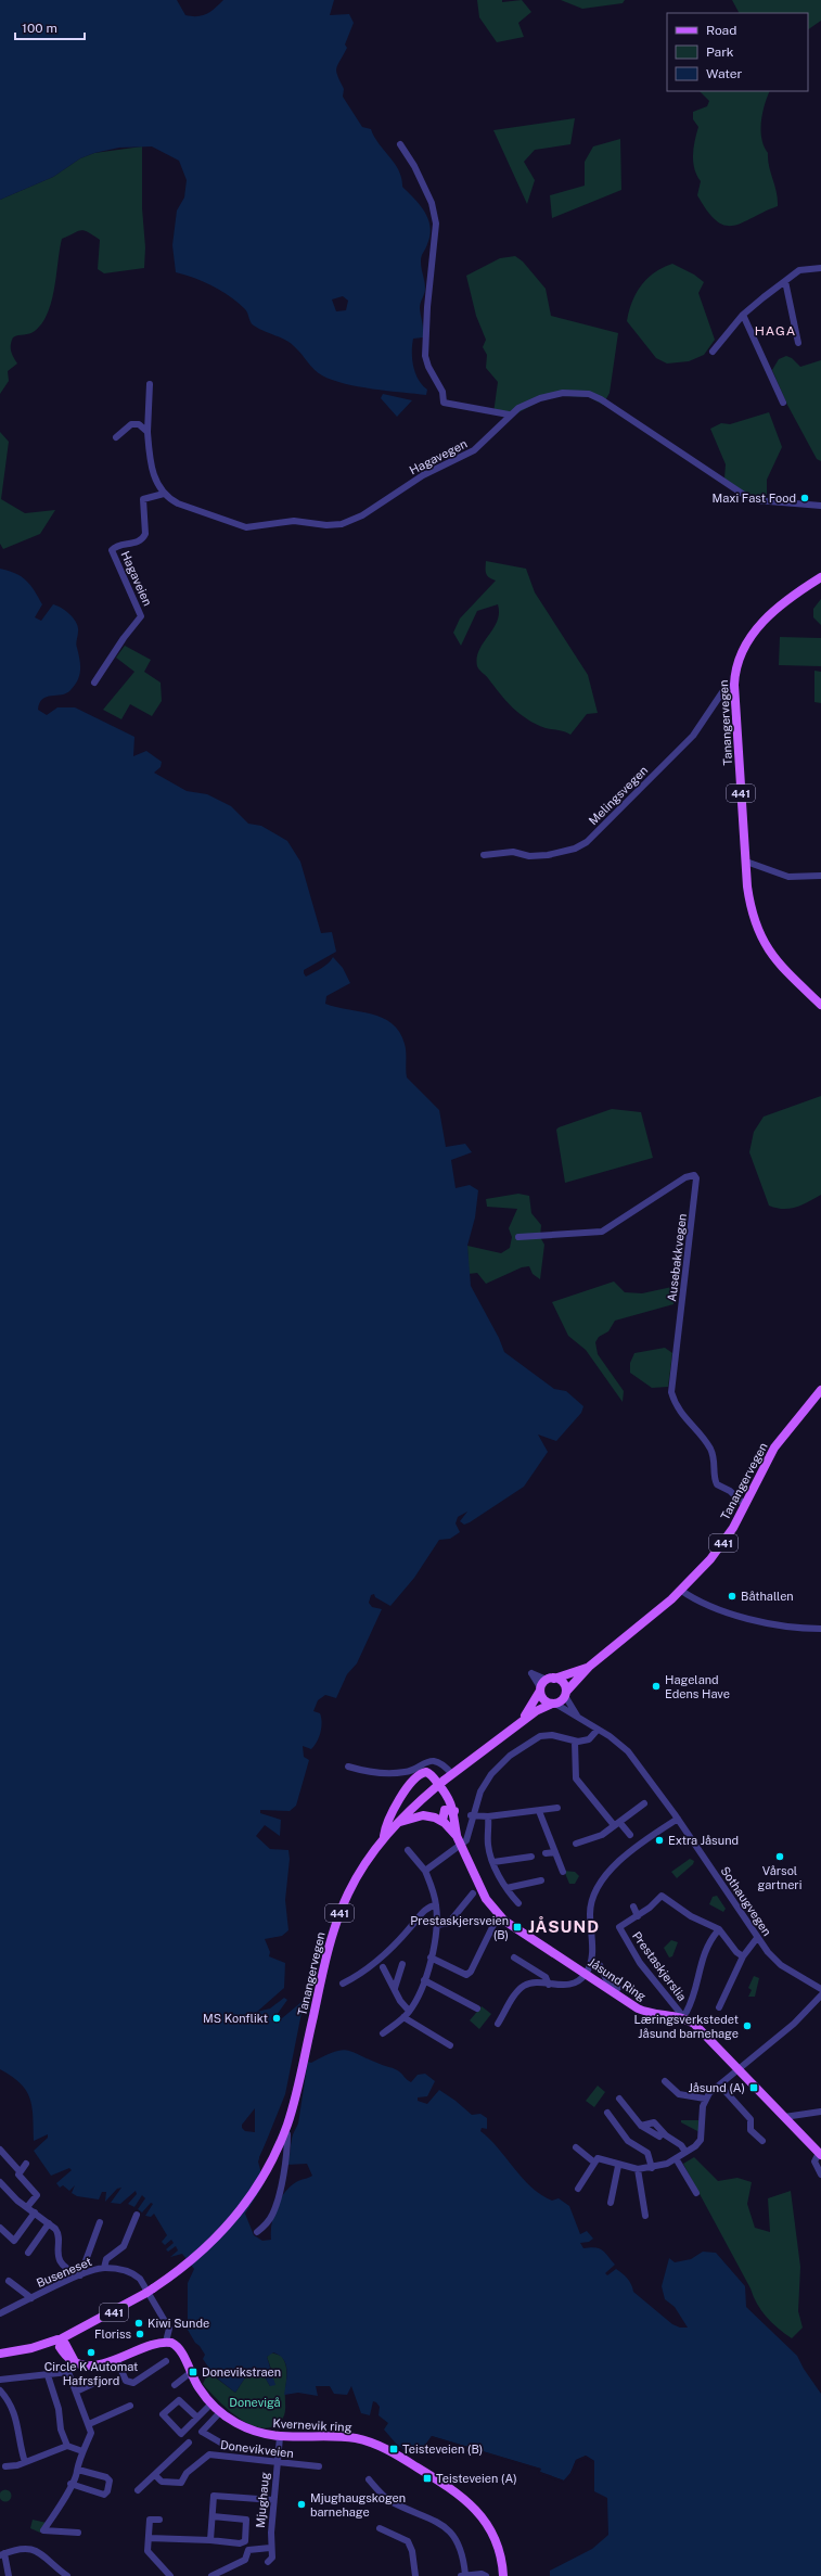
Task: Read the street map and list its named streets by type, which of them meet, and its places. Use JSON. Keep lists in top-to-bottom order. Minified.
{"streets":{"main road":["Tanangervegen","441","Jåsund Ring","Kvernevik ring"],"street":["Hagavegen","Hagaveien","Melingsvegen","Ausebakkvegen","Sothaugvegen","Prestaskjerslia","Buseneset","Donevikveien","Mjughaug"]},"crossings":[["Hagavegen","Hagaveien"],["Tanangervegen","441"],["Tanangervegen","Melingsvegen"],["Tanangervegen","Ausebakkvegen"],["Tanangervegen","Sothaugvegen"],["Tanangervegen","Jåsund Ring"],["441","Sothaugvegen"],["Sothaugvegen","Jåsund Ring"],["Prestaskjerslia","Jåsund Ring"],["Buseneset","Kvernevik ring"],["Kvernevik ring","Mjughaug"],["Donevikveien","Mjughaug"]],"districts":["HAGA","JÅSUND"],"parks":["Donevigå"],"places":{"other":["Maxi Fast Food","Båthallen","Hageland Edens Have","Extra Jåsund","Vårsol gartneri","MS Konflikt","Læringsverkstedet Jåsund barnehage","Kiwi Sunde","Floriss","Circle K Automat Hafrsfjord","Mjughaugskogen barnehage"],"transit":["Prestaskjersveien (B)","Jåsund (A)","Donevikstraen","Teisteveien (B)","Teisteveien (A)"]},"legend":["Road","Park","Water"],"scale_bar":"100 m"}
